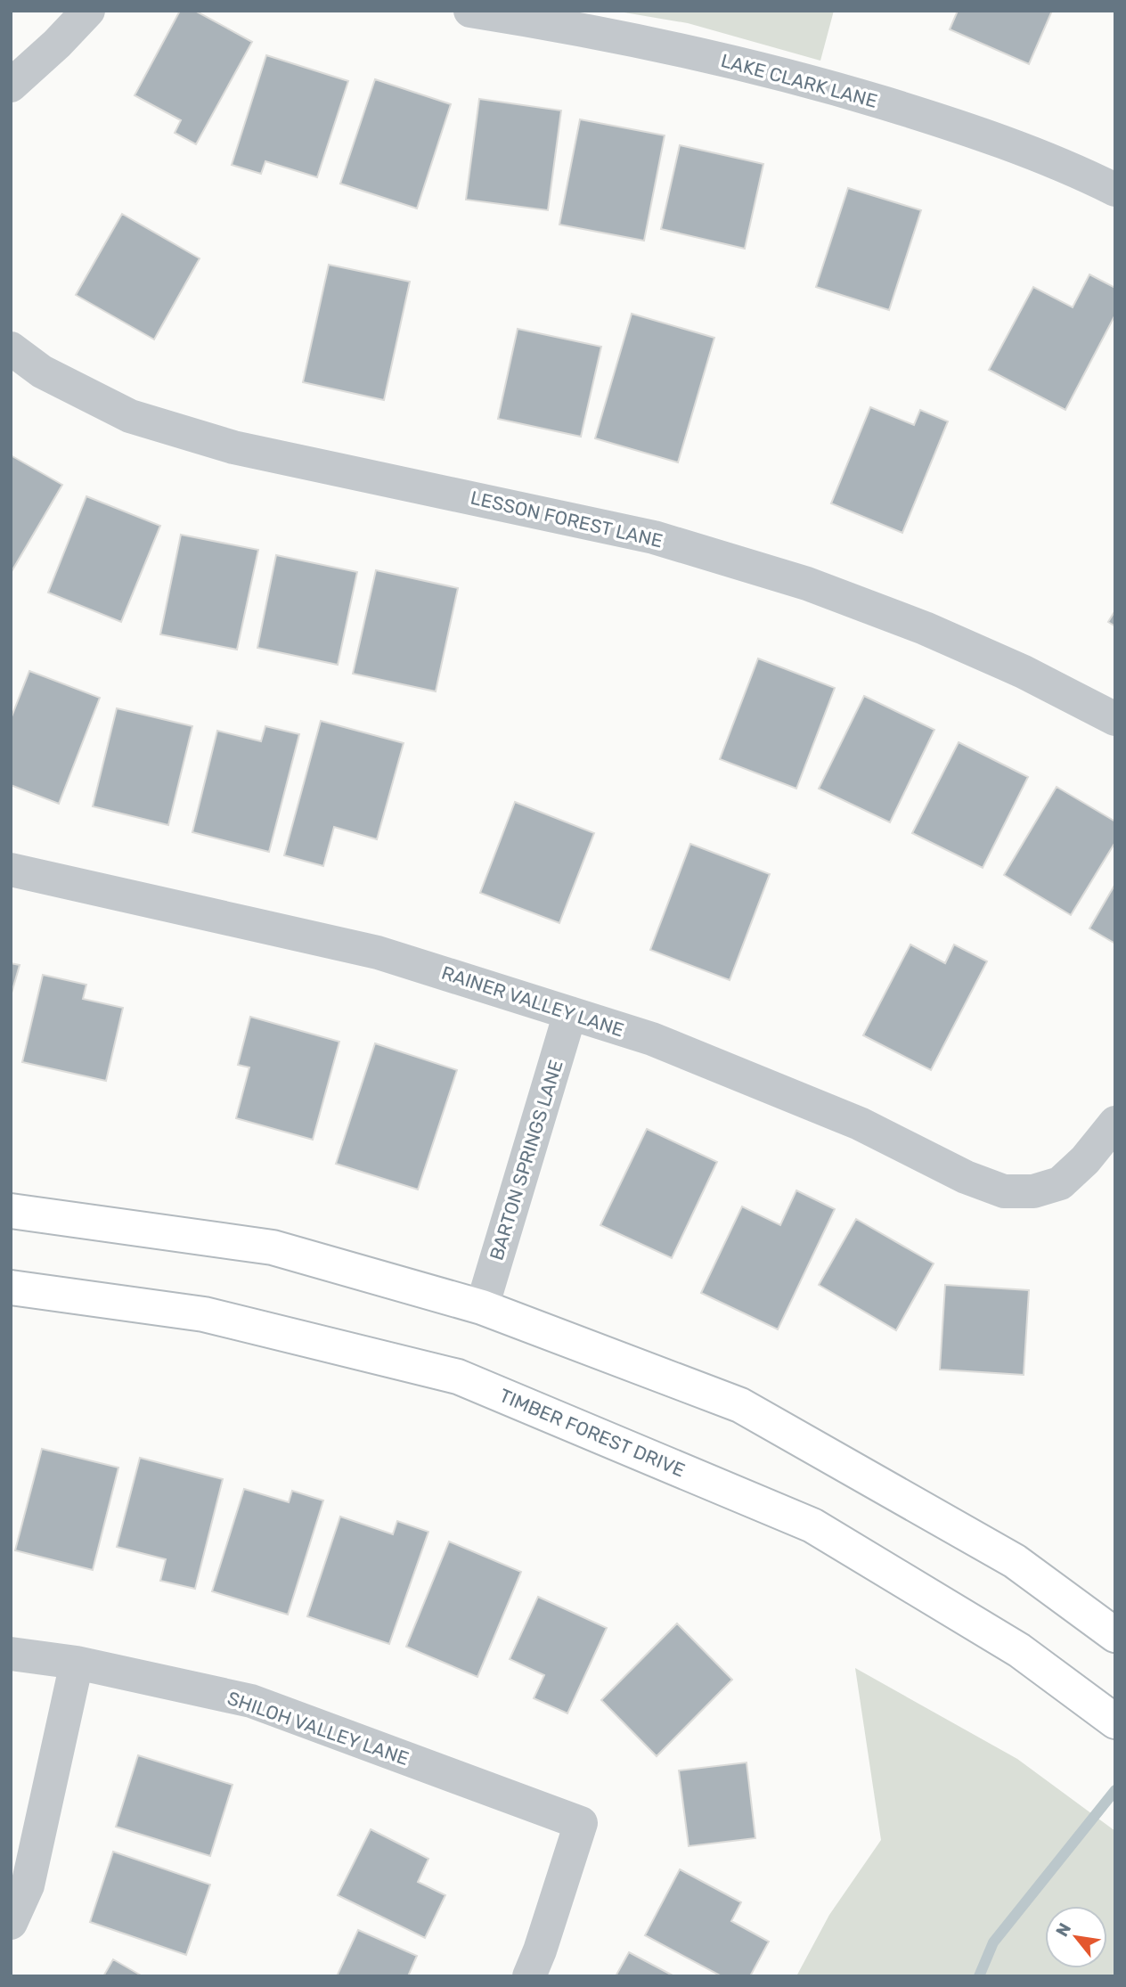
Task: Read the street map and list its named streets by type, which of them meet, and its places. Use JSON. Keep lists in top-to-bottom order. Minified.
{"streets":{"main road":["TIMBER FOREST DRIVE"],"street":["LAKE CLARK LANE","LESSON FOREST LANE","RAINER VALLEY LANE","BARTON SPRINGS LANE","SHILOH VALLEY LANE"]},"crossings":[["RAINER VALLEY LANE","BARTON SPRINGS LANE"]],"north":"top left"}
